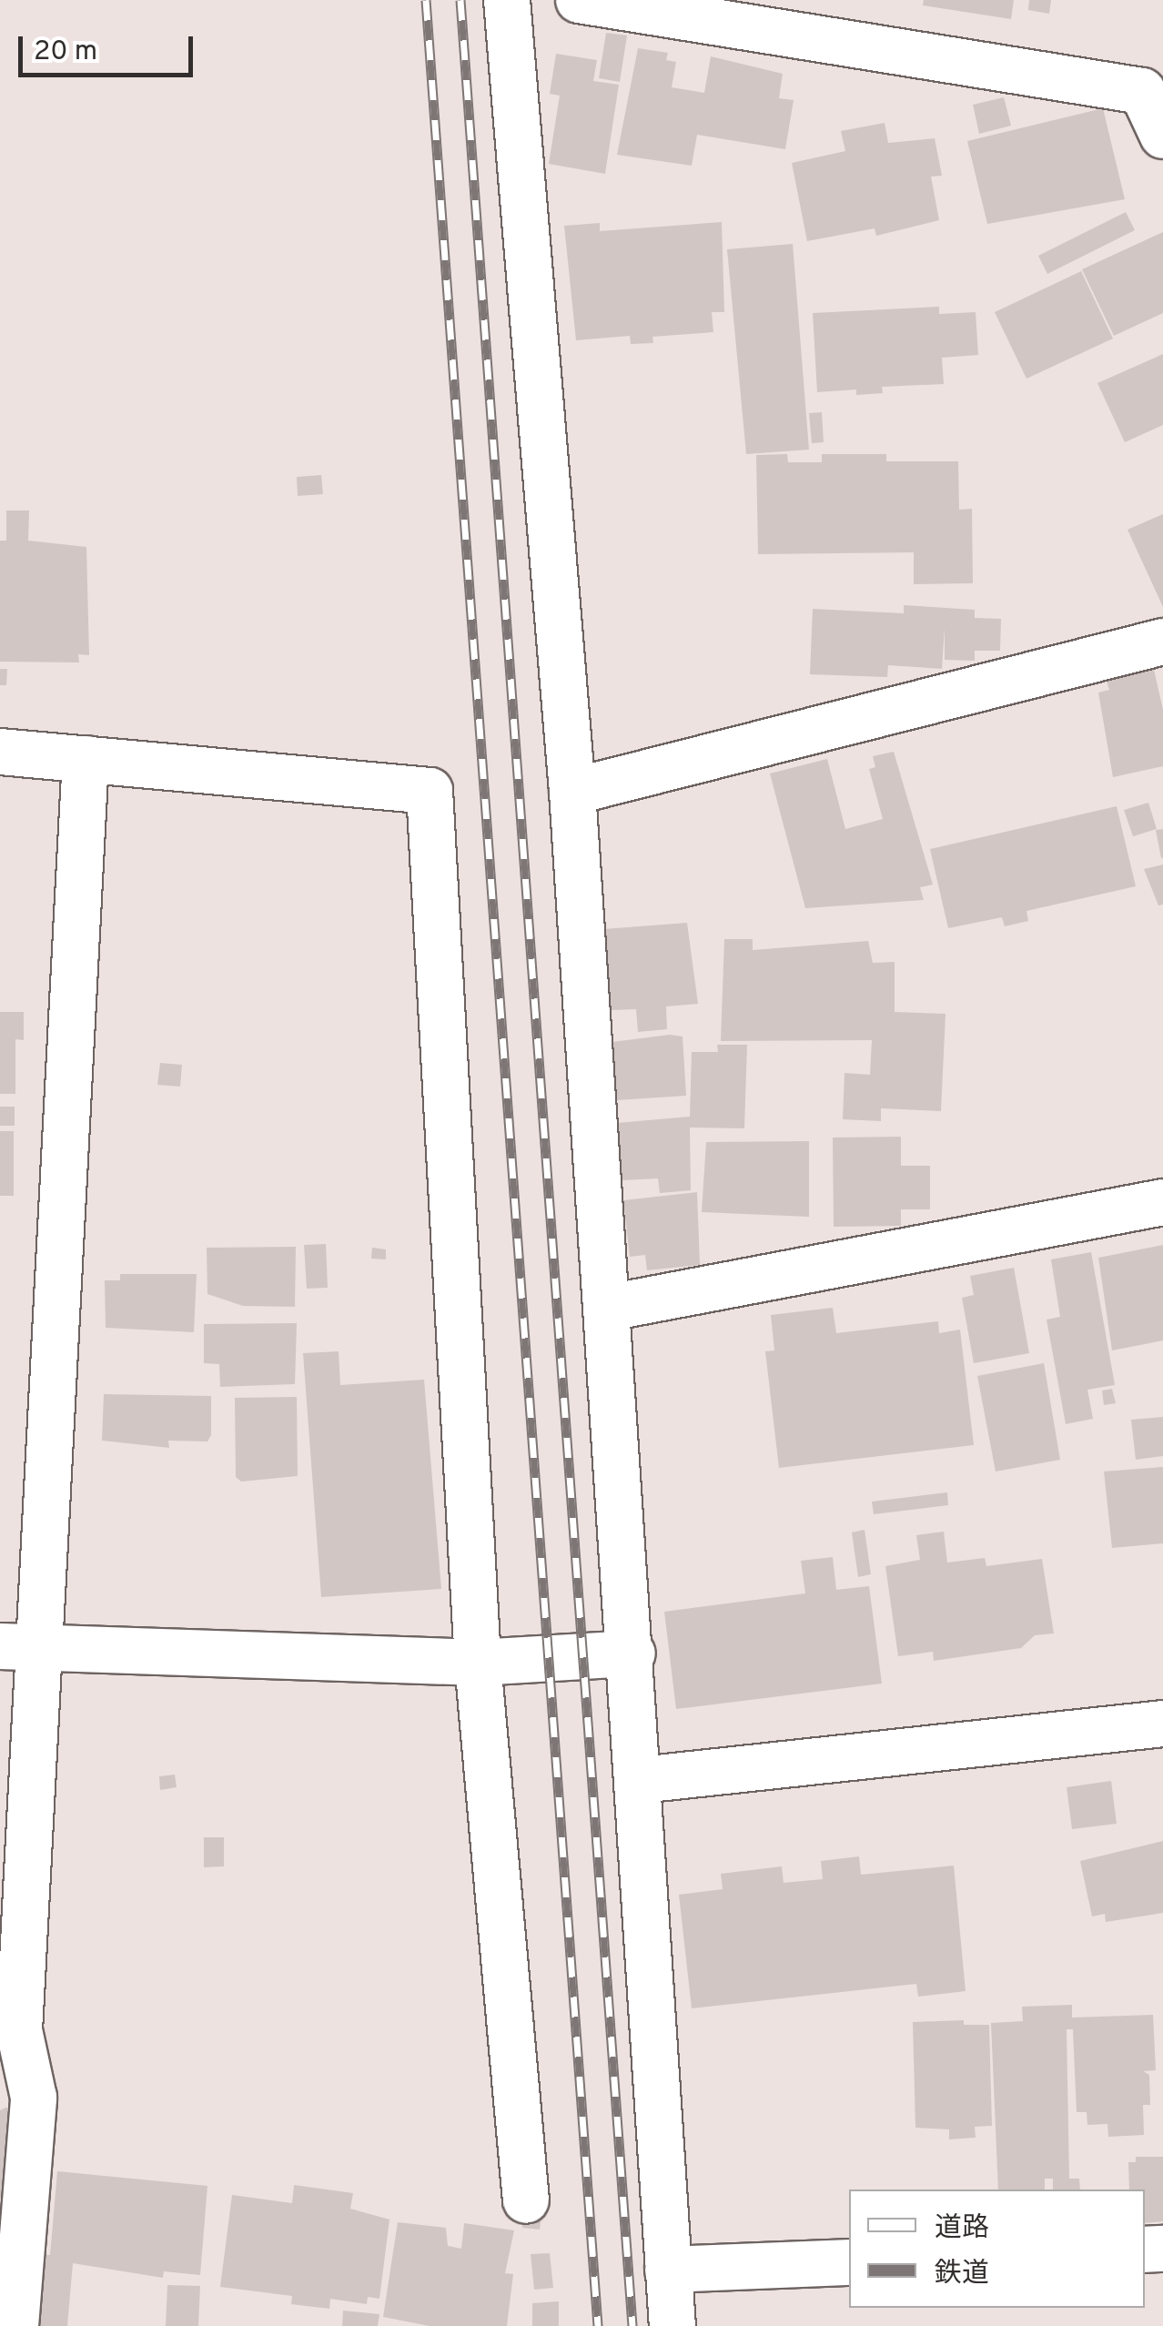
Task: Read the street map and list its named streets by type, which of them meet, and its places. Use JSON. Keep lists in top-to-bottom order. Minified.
{"legend":["道路","鉄道"],"scale_bar":"20 m"}
